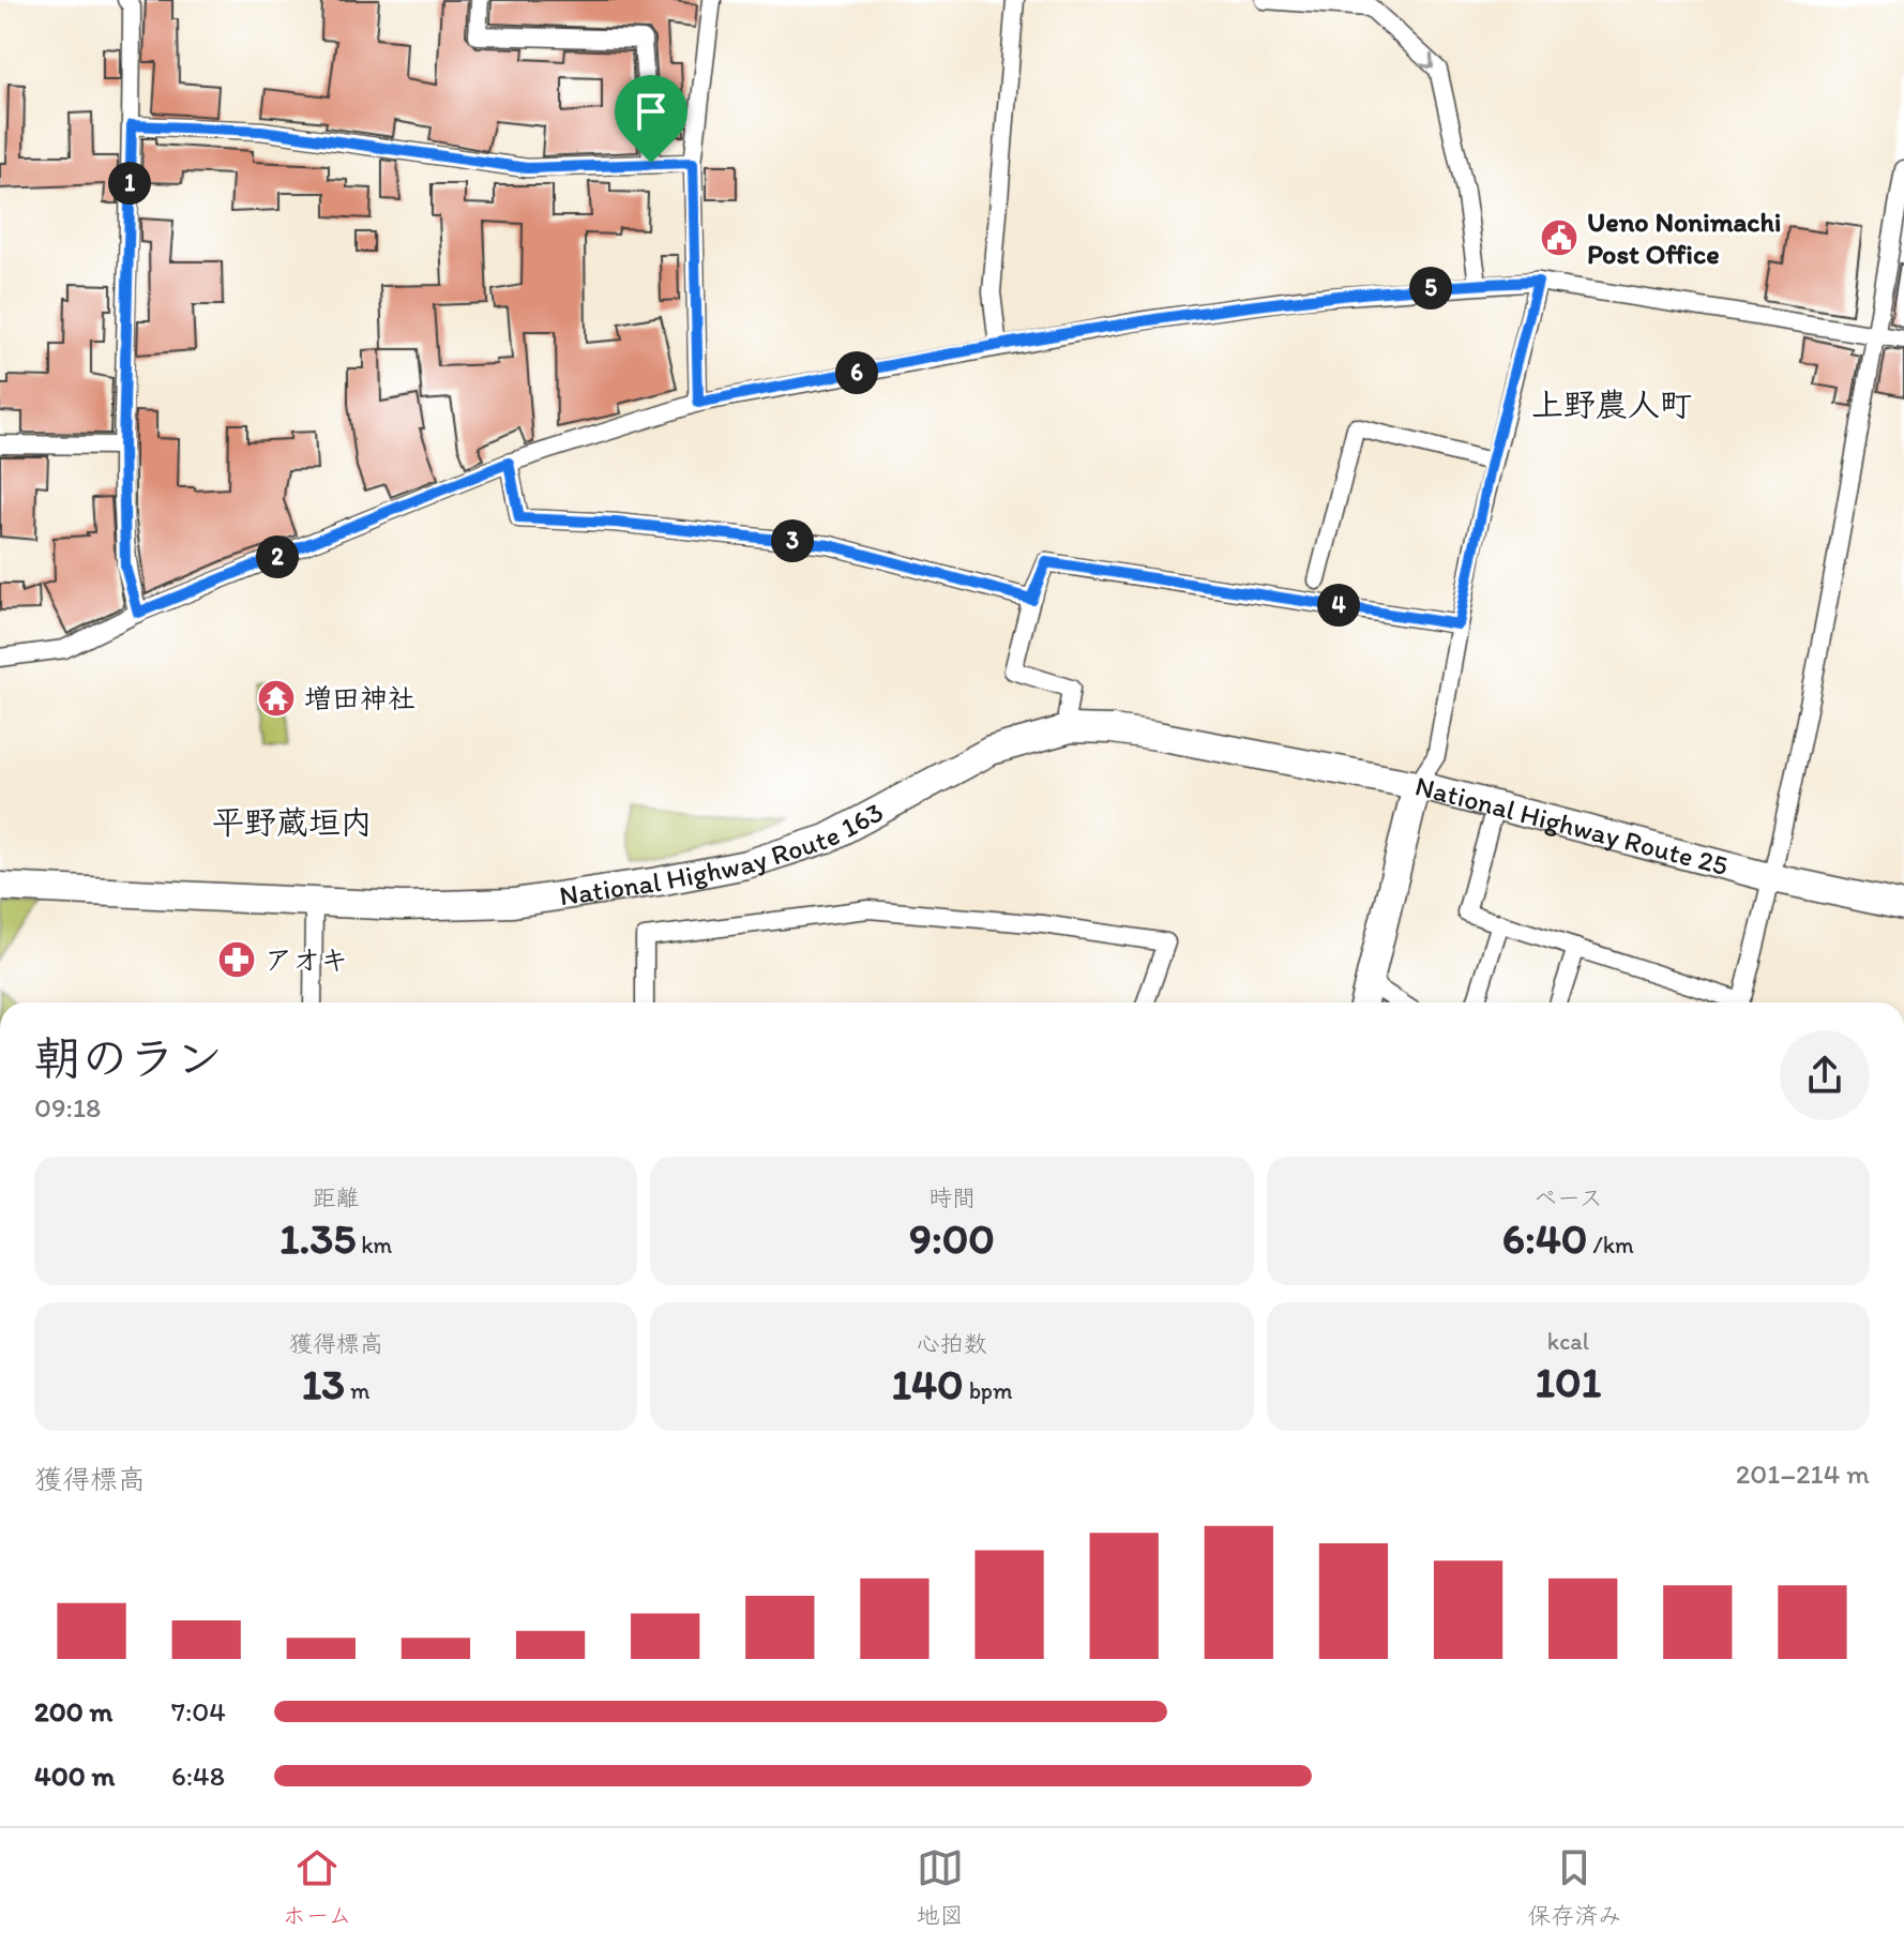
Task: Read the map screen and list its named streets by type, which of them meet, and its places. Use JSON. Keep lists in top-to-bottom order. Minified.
{"streets":{"highway":["National Highway Route 25","National Highway Route 163"]},"crossings":[["National Highway Route 25","National Highway Route 163"]],"districts":["上野農人町","平野蔵垣内"],"places":{"public building":["Ueno Nonimachi Post Office"],"temple":["増田神社"],"pharmacy":["アオキ"]},"page":{"pins":["1","5","6","3","2","4"],"heading":["朝のラン","09:18"],"stats":[["距離","1.35 km"],["時間","9:00"],["ペース","6:40 /km"],["獲得標高","13 m"],["心拍数","140 bpm"],["kcal","101"]],"chart":["獲得標高","201–214 m"],"list":[{"name":"200 m","note":"7:04"},{"name":"400 m","note":"6:48"}],"tabs":["ホーム","地図","保存済み"]}}
